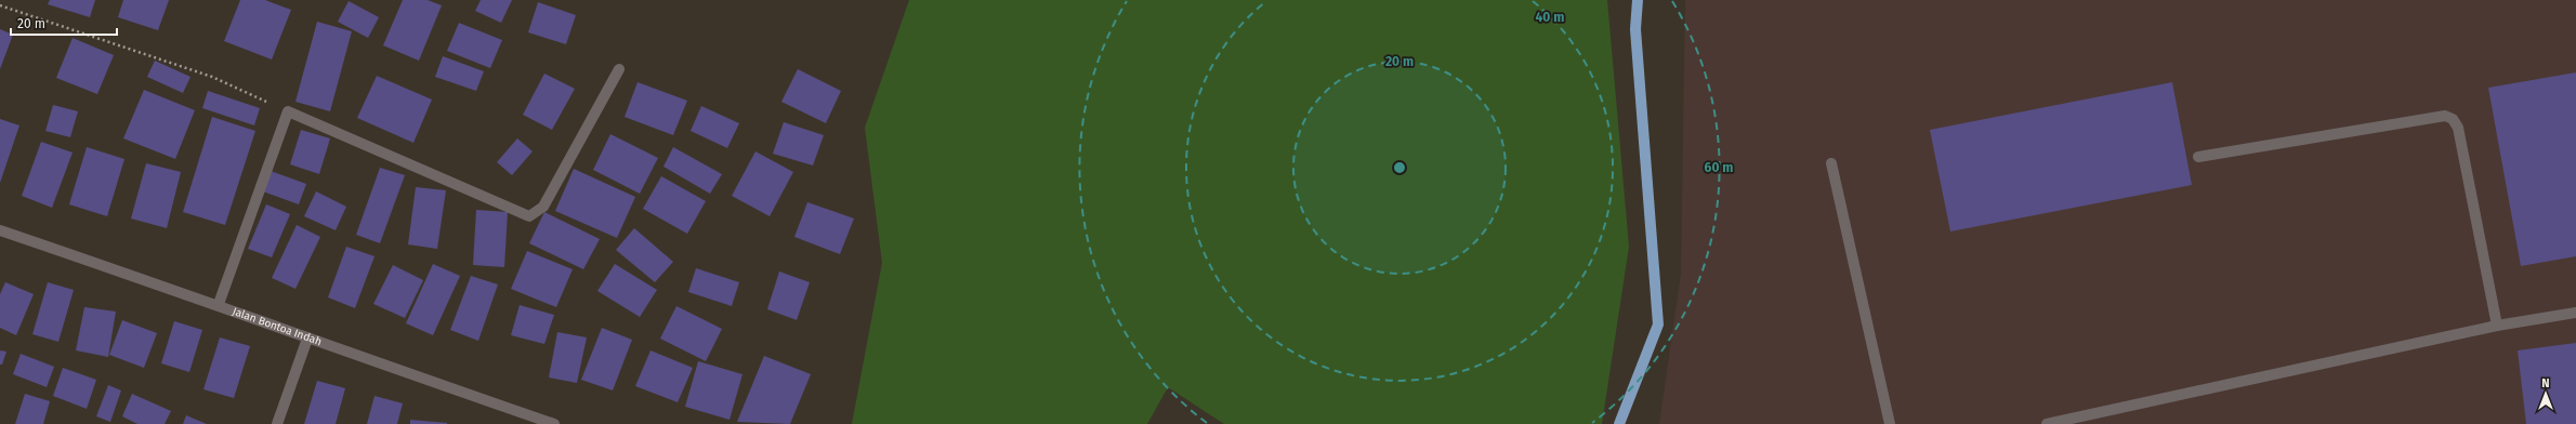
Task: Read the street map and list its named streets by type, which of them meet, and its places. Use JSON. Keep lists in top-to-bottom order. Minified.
{"streets":{"street":["Jalan Bontoa Indah"]},"scale_bar":"20 m","north":"top","rings":["40 m","20 m","60 m"]}
